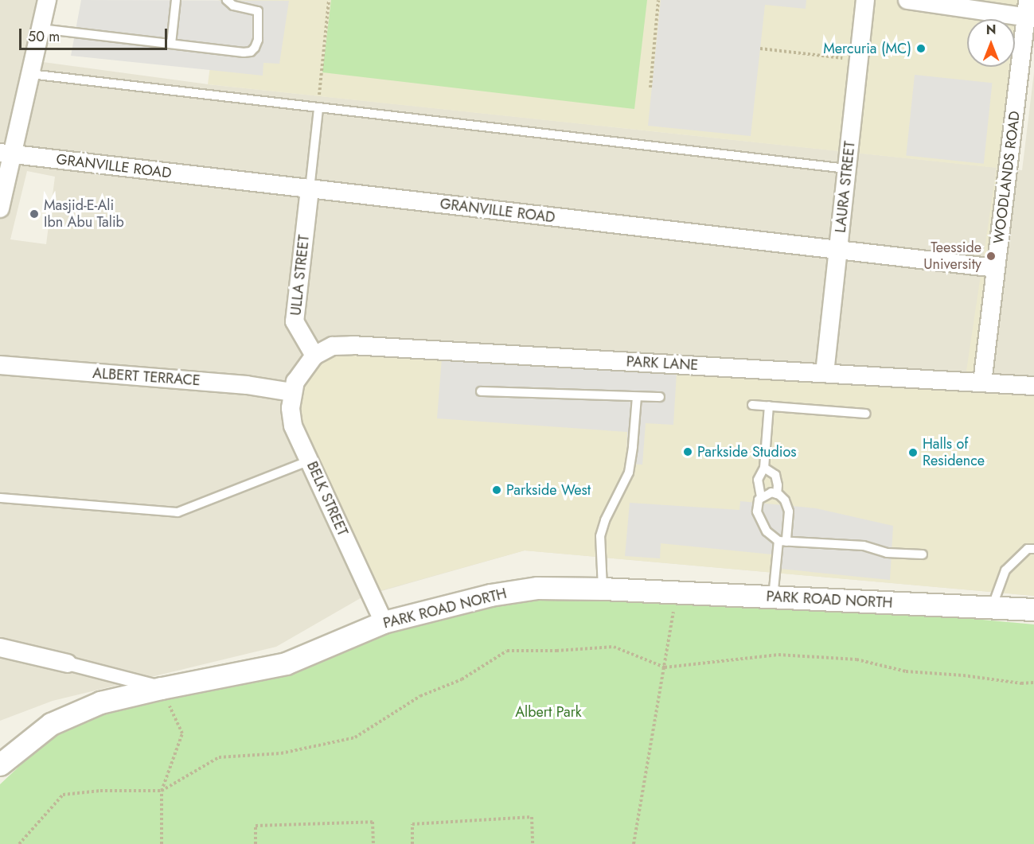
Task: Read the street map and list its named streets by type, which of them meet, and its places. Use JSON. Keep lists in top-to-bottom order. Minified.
{"streets":{"street":["GRANVILLE ROAD","WOODLANDS ROAD","LAURA STREET","ULLA STREET","PARK LANE","ALBERT TERRACE","BELK STREET","PARK ROAD NORTH"]},"crossings":[["GRANVILLE ROAD","WOODLANDS ROAD"],["GRANVILLE ROAD","LAURA STREET"],["GRANVILLE ROAD","ULLA STREET"],["WOODLANDS ROAD","PARK LANE"],["LAURA STREET","PARK LANE"],["ULLA STREET","PARK LANE"],["PARK LANE","BELK STREET"],["ALBERT TERRACE","BELK STREET"],["BELK STREET","PARK ROAD NORTH"]],"parks":["Albert Park"],"places":["Mercuria (MC)","Masjid-E-Ali Ibn Abu Talib","Teesside University","Parkside Studios","Halls of Residence","Parkside West"],"scale_bar":"50 m","north":"top"}
